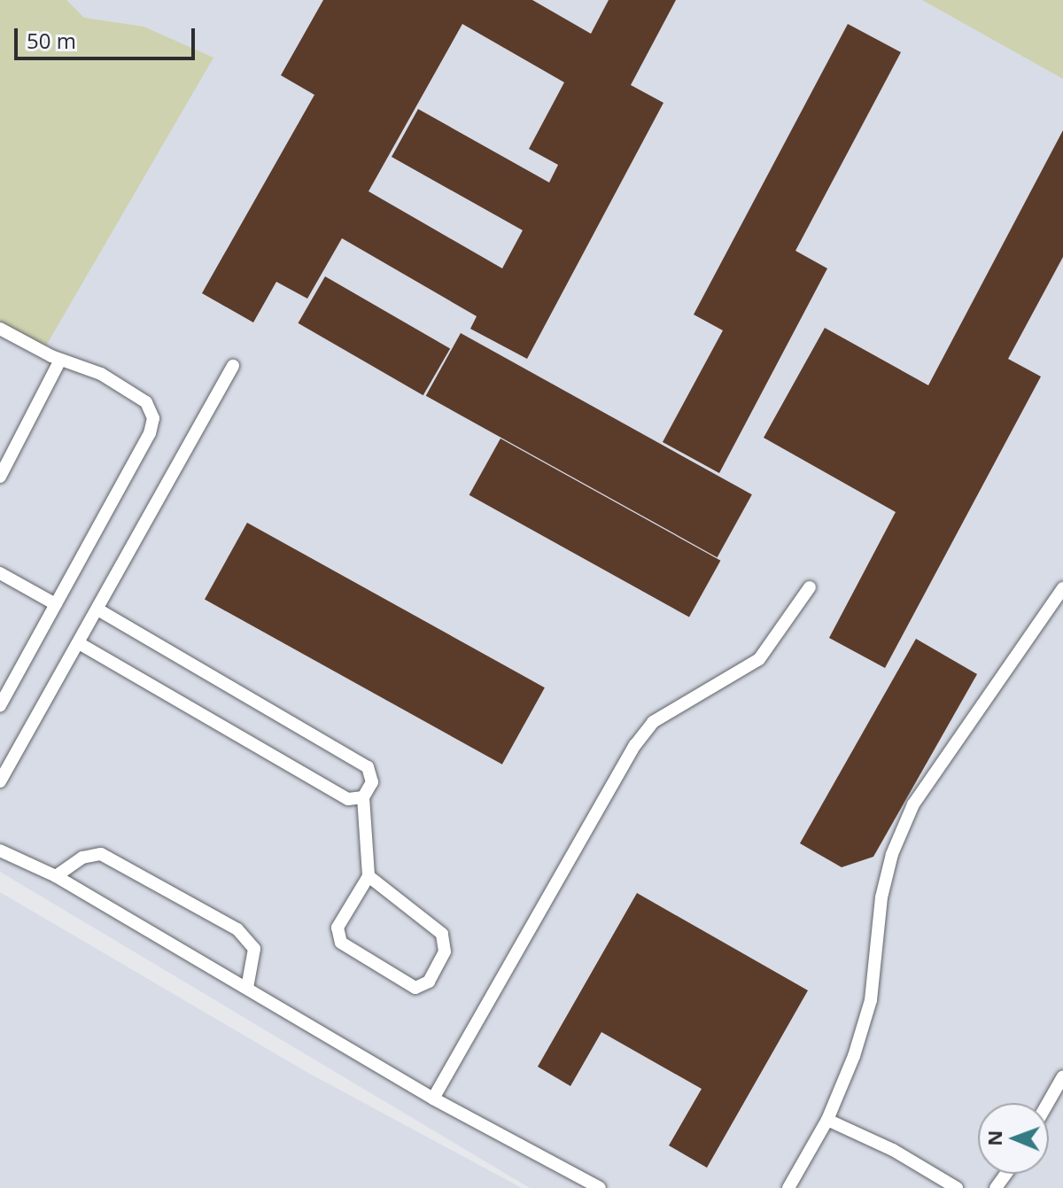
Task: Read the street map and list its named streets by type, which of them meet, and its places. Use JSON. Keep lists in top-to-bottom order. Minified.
{"scale_bar":"50 m","north":"left"}
